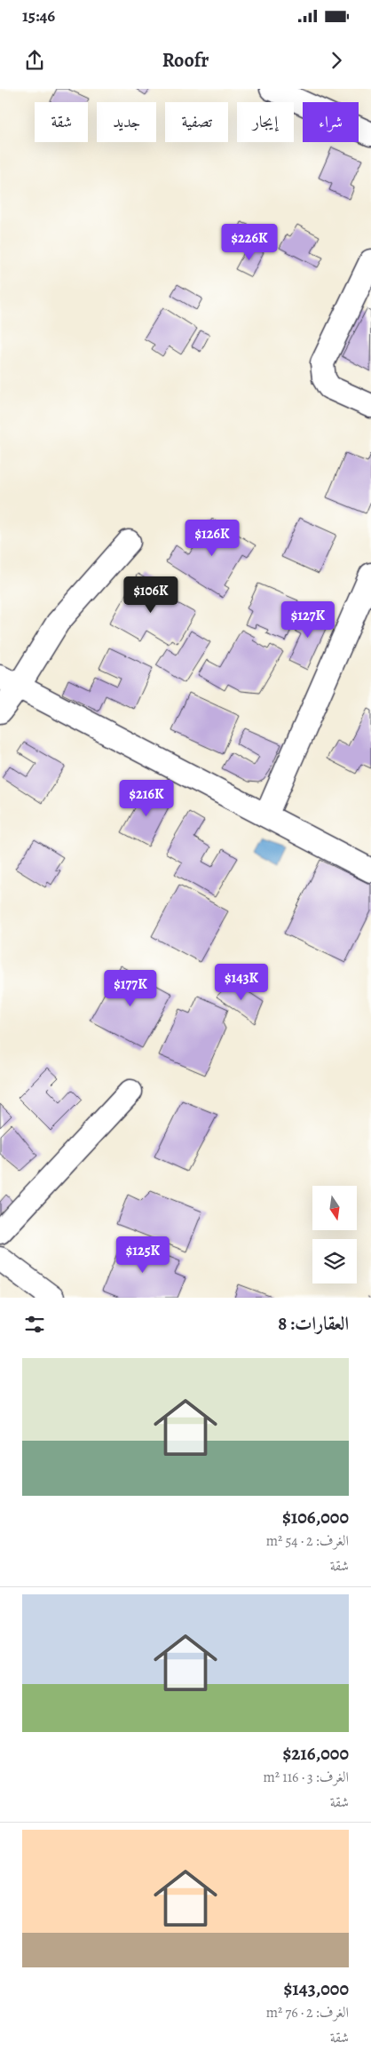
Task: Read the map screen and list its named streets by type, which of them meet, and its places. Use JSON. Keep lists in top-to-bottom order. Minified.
{"north":"bottom","page":{"status":"15:46","header":"Roofr","chip":["شراء","إيجار","تصفية","جديد","شقة"],"price":["$226K","$126K","$106K","$127K","$216K","$143K","$177K","$125K"],"heading":"العقارات: 8","list":[{"name":"$106,000","note":"الغرف: 2 · 54 m² · شقة"},{"name":"$216,000","note":"الغرف: 3 · 116 m² · شقة"},{"name":"$143,000","note":"الغرف: 2 · 76 m² · شقة"}]}}
